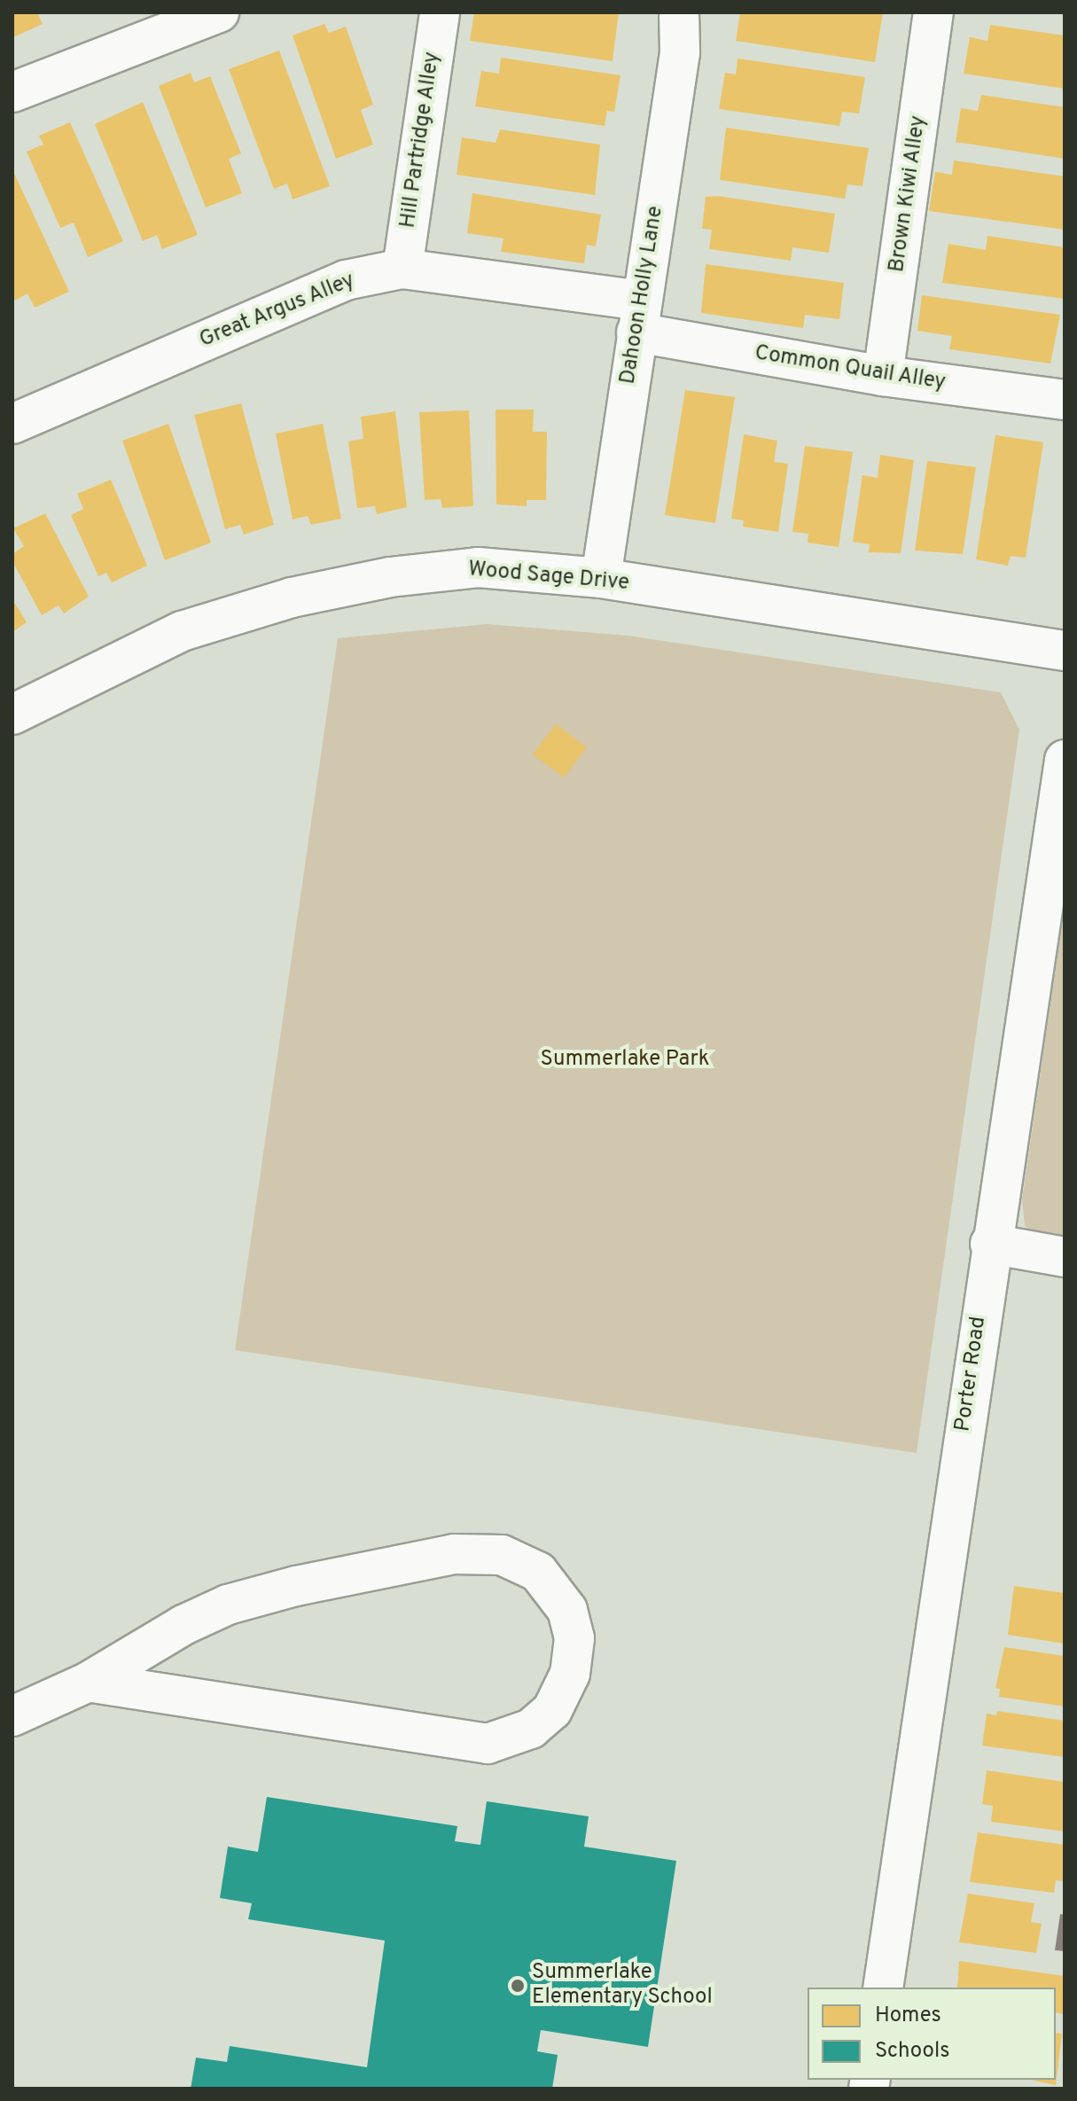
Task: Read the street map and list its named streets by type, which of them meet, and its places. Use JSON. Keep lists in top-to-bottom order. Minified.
{"streets":{"street":["Hill Partridge Alley","Brown Kiwi Alley","Dahoon Holly Lane","Great Argus Alley","Common Quail Alley","Wood Sage Drive","Porter Road"]},"crossings":[["Hill Partridge Alley","Great Argus Alley"],["Brown Kiwi Alley","Common Quail Alley"],["Dahoon Holly Lane","Great Argus Alley"],["Dahoon Holly Lane","Common Quail Alley"],["Dahoon Holly Lane","Wood Sage Drive"],["Great Argus Alley","Common Quail Alley"]],"parks":["Summerlake Park"],"places":["Summerlake Elementary School"],"legend":["Homes","Schools"]}
